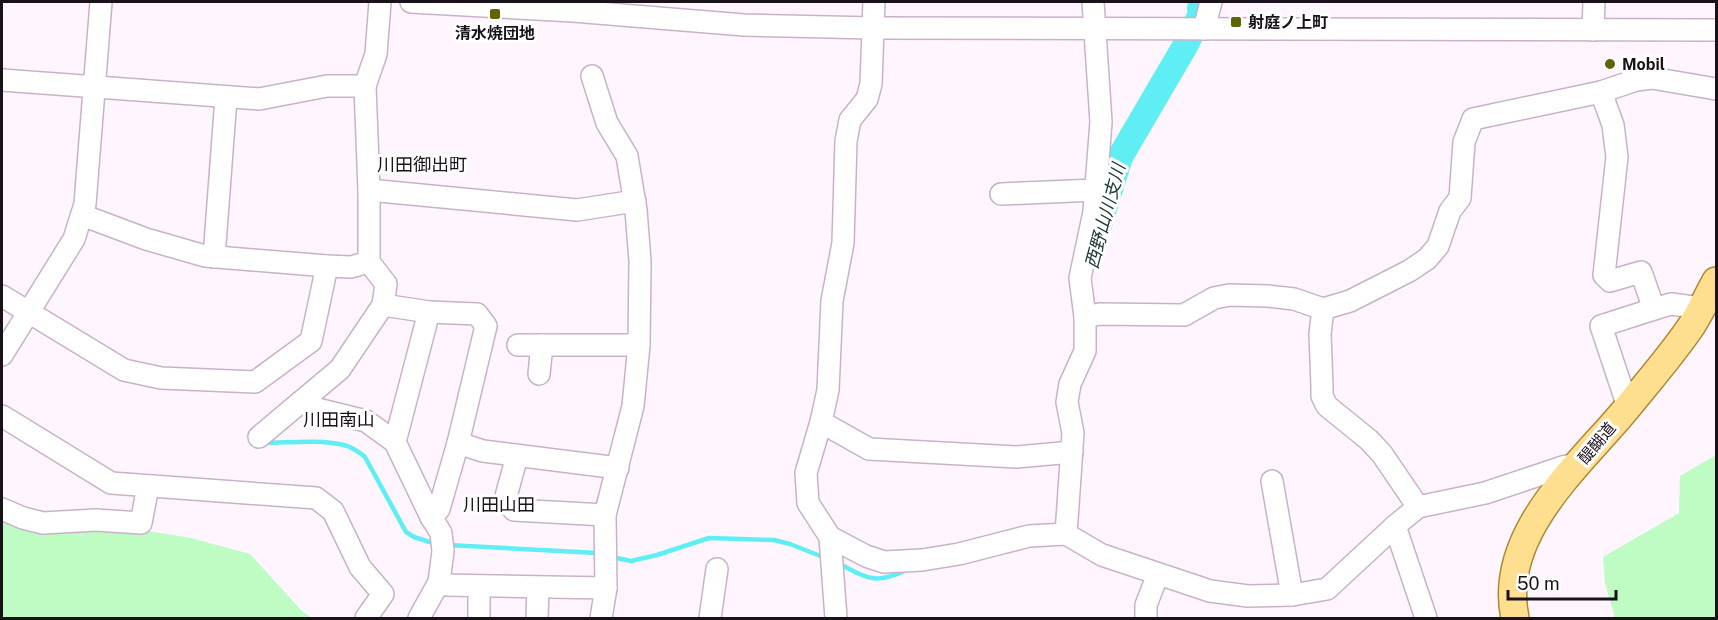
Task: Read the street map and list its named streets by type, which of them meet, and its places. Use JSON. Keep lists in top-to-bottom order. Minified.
{"streets":{"main road":["醍醐道"]},"districts":["川田御出町","川田南山","川田山田"],"water":["西野山川支川"],"places":{"transit":["清水焼団地","射庭ノ上町"],"other":["Mobil"]},"scale_bar":"50 m"}
